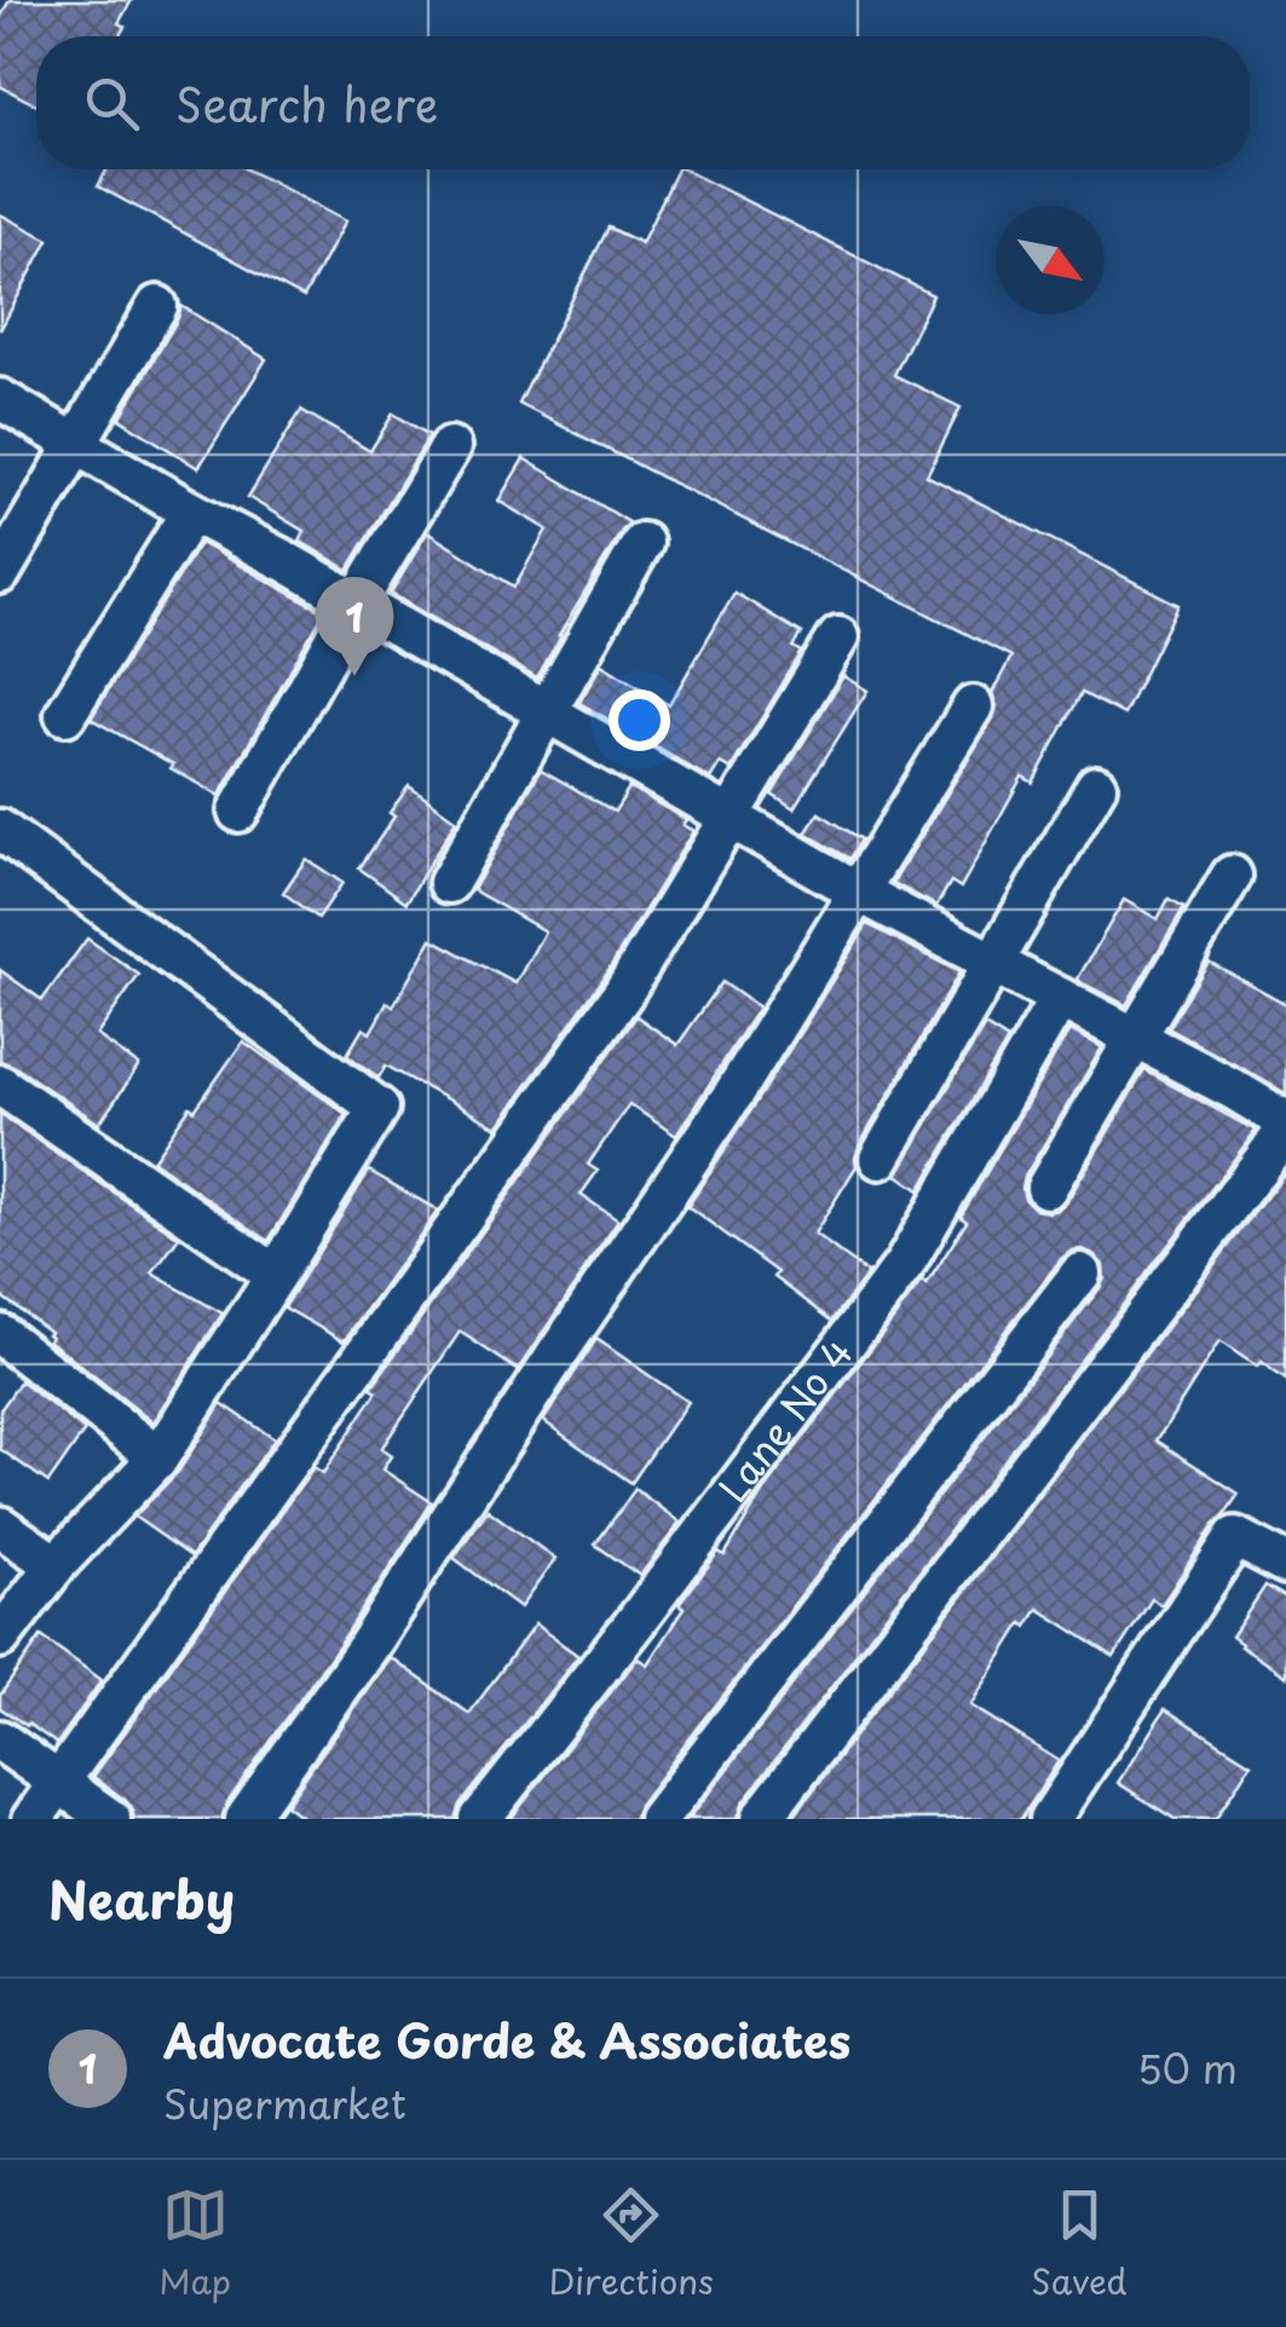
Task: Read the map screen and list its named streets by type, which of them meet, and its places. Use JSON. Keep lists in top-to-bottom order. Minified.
{"streets":{"street":["Lane No 4"]},"north":"bottom right","page":{"search":"Search here","pins":"1","heading":"Nearby","list":[{"mark":"1","name":"Advocate Gorde & Associates","note":"Supermarket","value":"50 m"}],"nav":["Map","Directions","Saved"]}}
